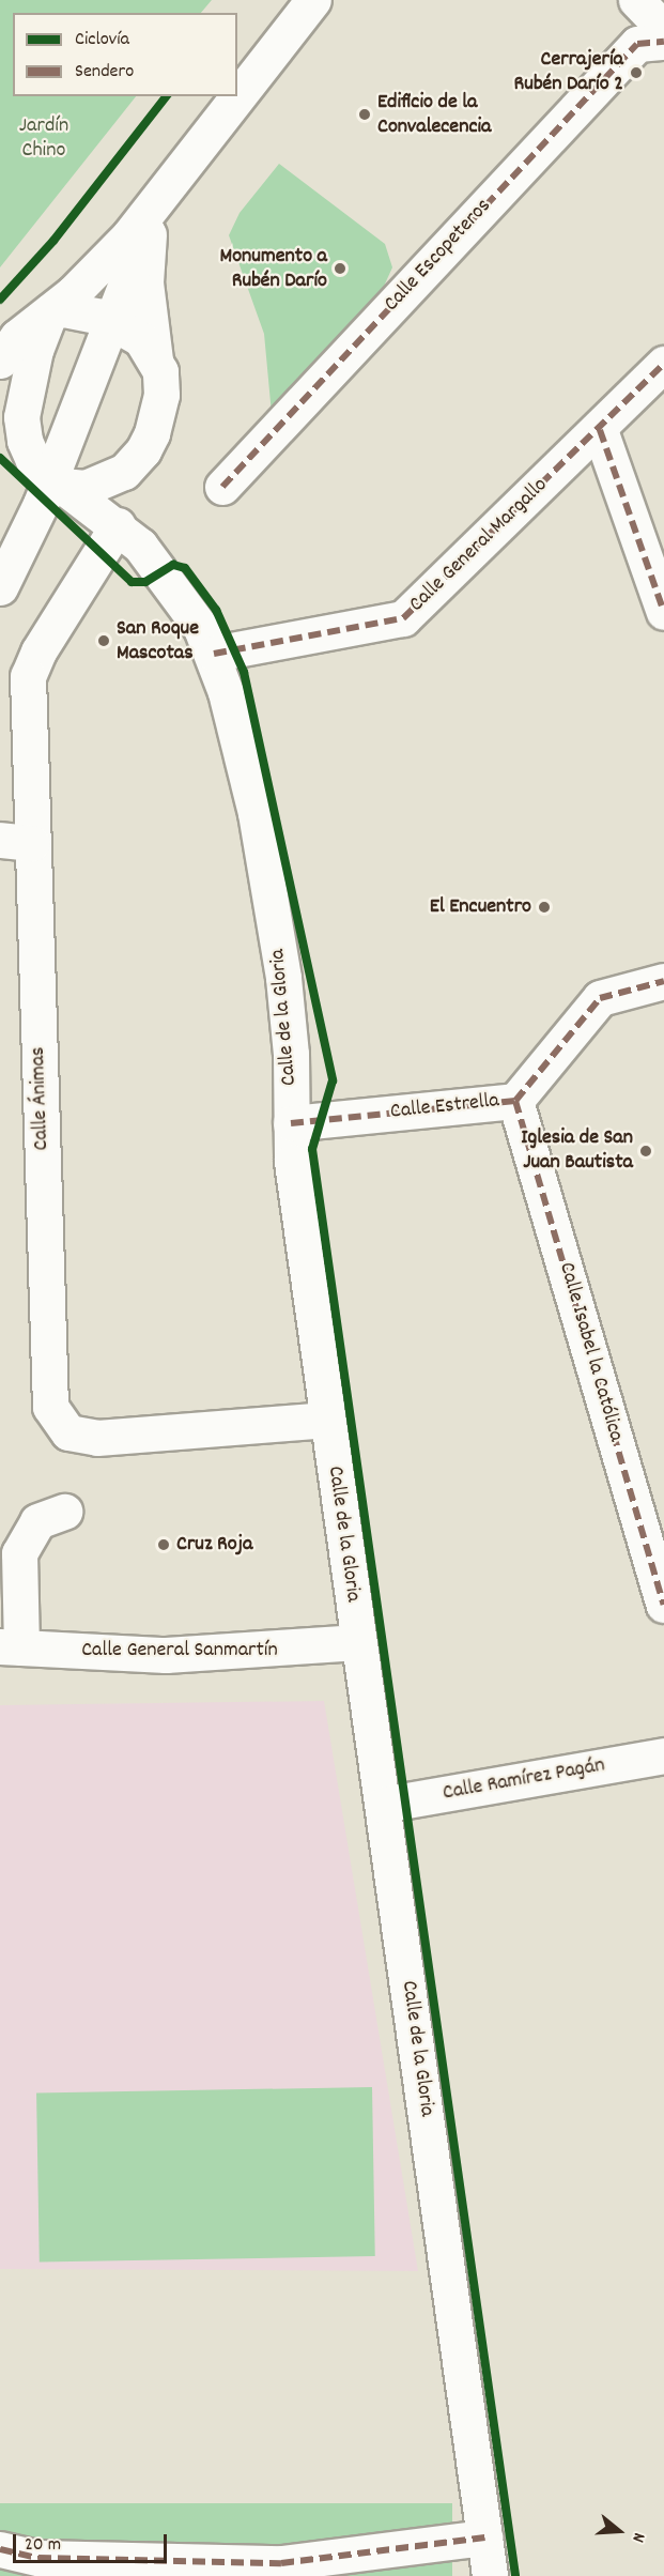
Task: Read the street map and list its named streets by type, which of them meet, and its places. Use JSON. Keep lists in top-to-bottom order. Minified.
{"streets":{"street":["Calle Escopeteros","Calle General Margallo","Calle de la Gloria","Calle Ánimas","Calle Estrella","Calle Isabel la Católica","Calle General Sanmartín","Calle Ramírez Pagán"]},"crossings":[["Calle General Margallo","Calle de la Gloria"],["Calle de la Gloria","Calle Ánimas"],["Calle de la Gloria","Calle Estrella"],["Calle de la Gloria","Calle General Sanmartín"],["Calle de la Gloria","Calle Ramírez Pagán"],["Calle Estrella","Calle Isabel la Católica"]],"parks":["Jardín Chino"],"places":["Cerrajería Rubén Darío 2","Edificio de la Convalecencia","Monumento a Rubén Darío","San Roque Mascotas","El Encuentro","Iglesia de San Juan Bautista","Cruz Roja"],"legend":["Ciclovía","Sendero"],"scale_bar":"20 m","north":"right"}
